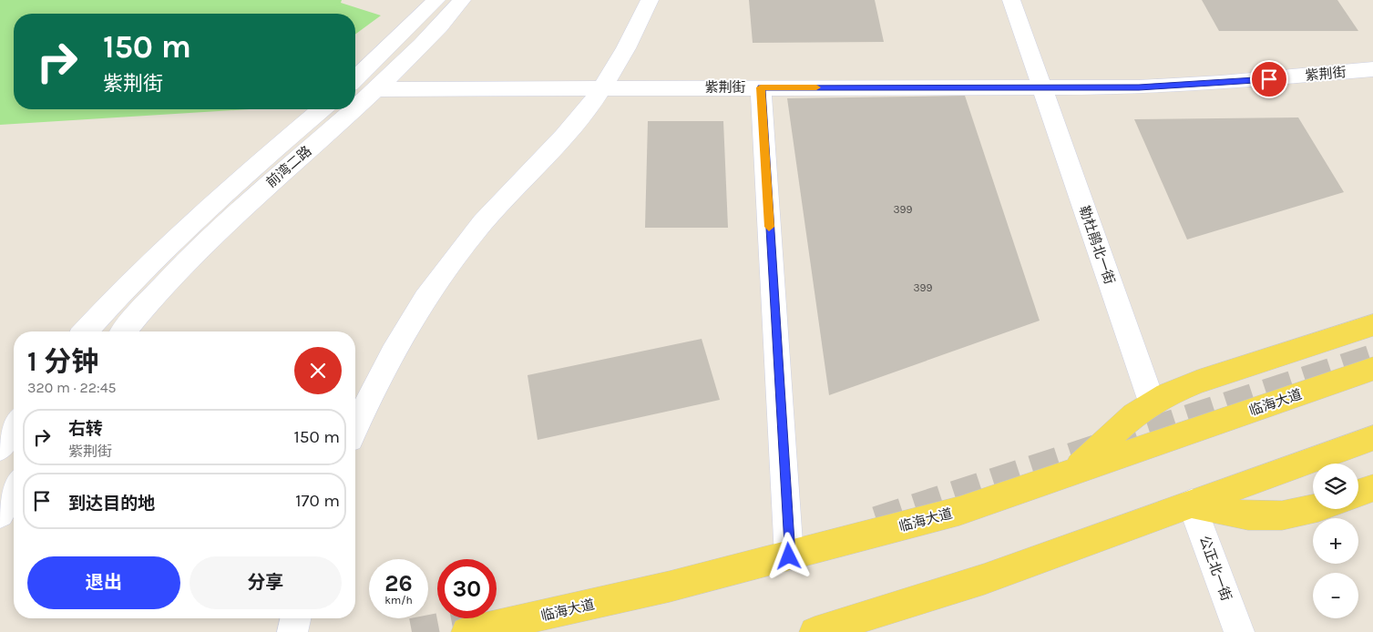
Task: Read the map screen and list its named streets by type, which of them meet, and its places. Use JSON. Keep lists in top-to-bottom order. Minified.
{"streets":{"main road":["临海大道"],"street":["紫荆街","前湾二路","勒杜鹃北一街","公正北一街"]},"crossings":[["紫荆街","前湾二路"],["紫荆街","勒杜鹃北一街"]],"house_numbers":["399","399"],"page":{"turn":["150 m","紫荆街"],"heading":["1 分钟","320 m · 22:45"],"list":[{"name":"右转","note":"紫荆街","value":"150 m"},{"name":"到达目的地","value":"170 m"}],"map_buttons":["+","−"],"buttons":["退出","分享"],"speed":"26 km/h","limit":"30"}}
